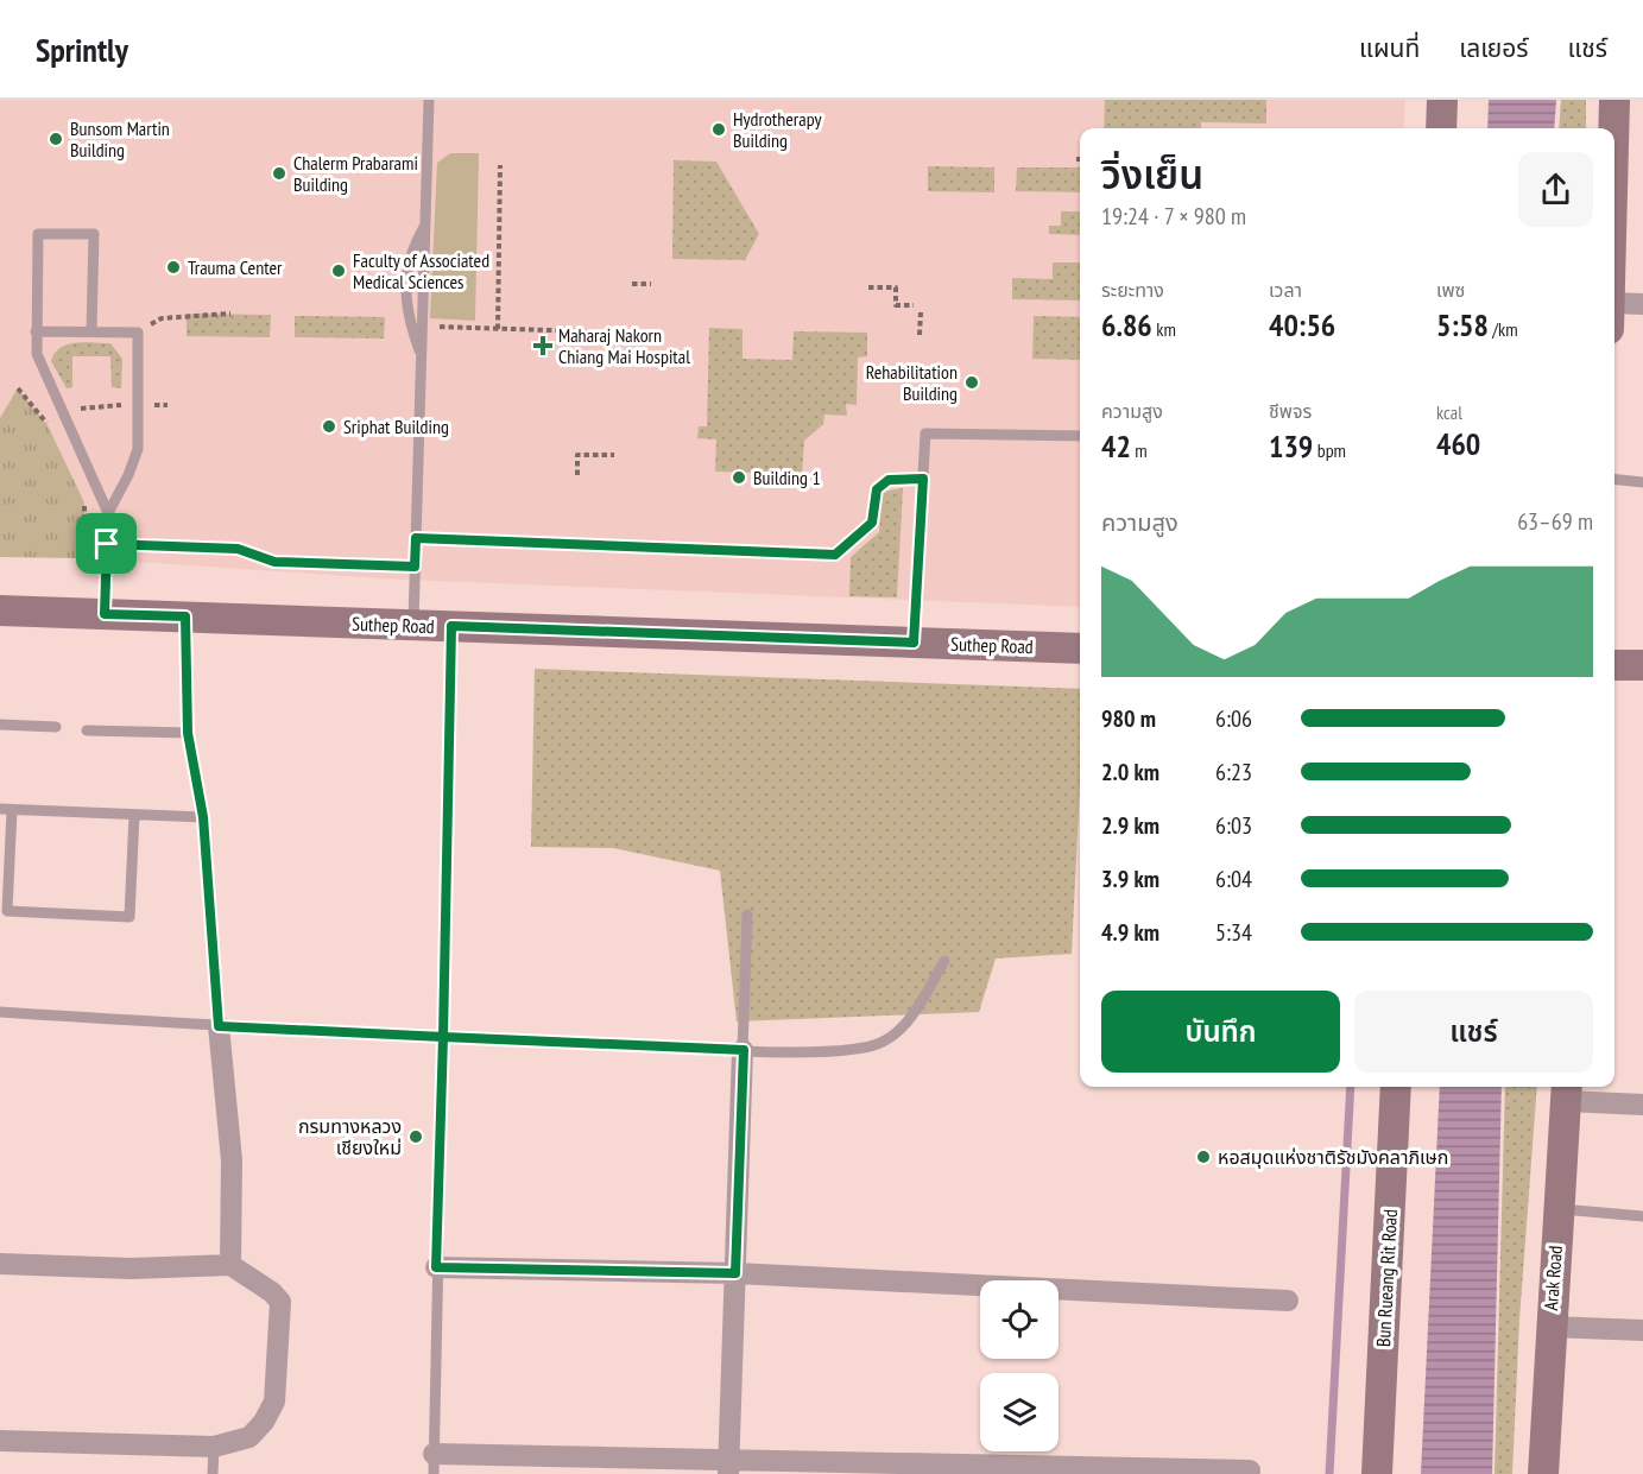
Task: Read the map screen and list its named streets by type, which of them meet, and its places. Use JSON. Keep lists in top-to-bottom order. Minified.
{"streets":{"main road":["Suthep Road","Bun Rueang Rit Road","Arak Road"]},"places":{"other":["Hydrotherapy Building","Bunsom Martin Building","Chalerm Prabarami Building","Trauma Center","Faculty of Associated Medical Sciences","Rehabilitation Building","Sriphat Building","Building 1","กรมทางหลวง เชียงใหม่","หอสมุดแห่งชาติรัชมังคลาภิเษก"],"health":["Maharaj Nakorn Chiang Mai Hospital"]},"page":{"header":"Sprintly","nav":["แผนที่","เลเยอร์","แชร์"],"heading":["วิ่งเย็น","19:24 · 7 × 980 m"],"stats":[["ระยะทาง","6.86 km"],["เวลา","40:56"],["เพซ","5:58 /km"],["ความสูง","42 m"],["ชีพจร","139 bpm"],["kcal","460"]],"chart":["ความสูง","63–69 m"],"list":[{"name":"980 m","note":"6:06"},{"name":"2.0 km","note":"6:23"},{"name":"2.9 km","note":"6:03"},{"name":"3.9 km","note":"6:04"},{"name":"4.9 km","note":"5:34"}],"buttons":["บันทึก","แชร์"]}}
